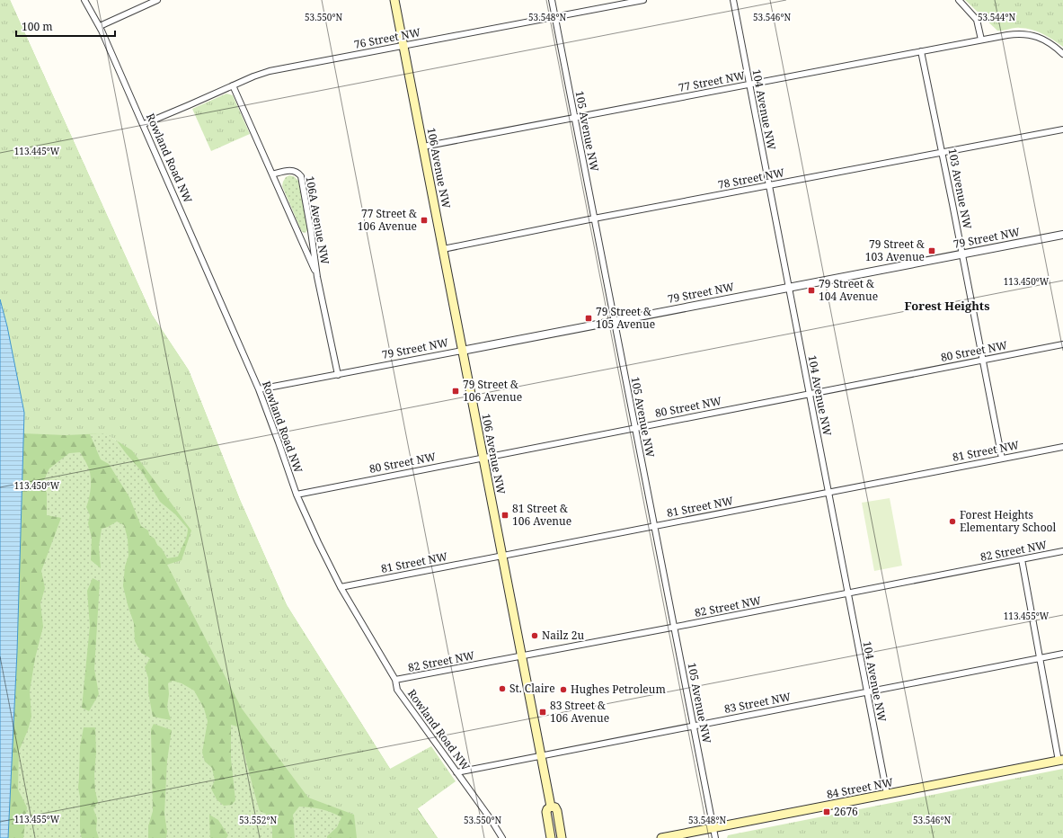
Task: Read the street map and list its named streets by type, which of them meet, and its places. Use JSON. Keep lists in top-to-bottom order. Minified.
{"streets":{"main road":["106 Avenue NW","84 Street NW"],"street":["76 Street NW","77 Street NW","104 Avenue NW","105 Avenue NW","Rowland Road NW","78 Street NW","103 Avenue NW","106A Avenue NW","79 Street NW","80 Street NW","81 Street NW","82 Street NW","83 Street NW"]},"crossings":[["76 Street NW","105 Avenue NW"],["76 Street NW","Rowland Road NW"],["76 Street NW","106 Avenue NW"],["76 Street NW","106A Avenue NW"],["77 Street NW","104 Avenue NW"],["77 Street NW","105 Avenue NW"],["77 Street NW","106 Avenue NW"],["77 Street NW","103 Avenue NW"],["104 Avenue NW","78 Street NW"],["104 Avenue NW","79 Street NW"],["104 Avenue NW","80 Street NW"],["104 Avenue NW","81 Street NW"],["104 Avenue NW","82 Street NW"],["104 Avenue NW","83 Street NW"],["104 Avenue NW","84 Street NW"],["105 Avenue NW","78 Street NW"],["105 Avenue NW","79 Street NW"],["105 Avenue NW","80 Street NW"],["105 Avenue NW","81 Street NW"],["105 Avenue NW","82 Street NW"],["105 Avenue NW","83 Street NW"],["105 Avenue NW","84 Street NW"],["Rowland Road NW","79 Street NW"],["Rowland Road NW","80 Street NW"],["Rowland Road NW","81 Street NW"],["Rowland Road NW","82 Street NW"],["Rowland Road NW","83 Street NW"],["106 Avenue NW","78 Street NW"],["106 Avenue NW","79 Street NW"],["106 Avenue NW","80 Street NW"],["106 Avenue NW","81 Street NW"],["106 Avenue NW","82 Street NW"],["106 Avenue NW","83 Street NW"],["78 Street NW","103 Avenue NW"],["103 Avenue NW","79 Street NW"],["103 Avenue NW","80 Street NW"],["103 Avenue NW","81 Street NW"],["106A Avenue NW","79 Street NW"]],"districts":["Forest Heights"],"places":{"transit":["77 Street & 106 Avenue","79 Street & 103 Avenue","79 Street & 104 Avenue","79 Street & 105 Avenue","79 Street & 106 Avenue","81 Street & 106 Avenue","83 Street & 106 Avenue","2676"],"other":["Forest Heights Elementary School","Nailz 2u","St. Claire","Hughes Petroleum"]},"scale_bar":"100 m","coordinates":["53.550°N","53.548°N","53.546°N","53.544°N","113.445°W","113.450°W","113.455°W","53.552°N"]}
